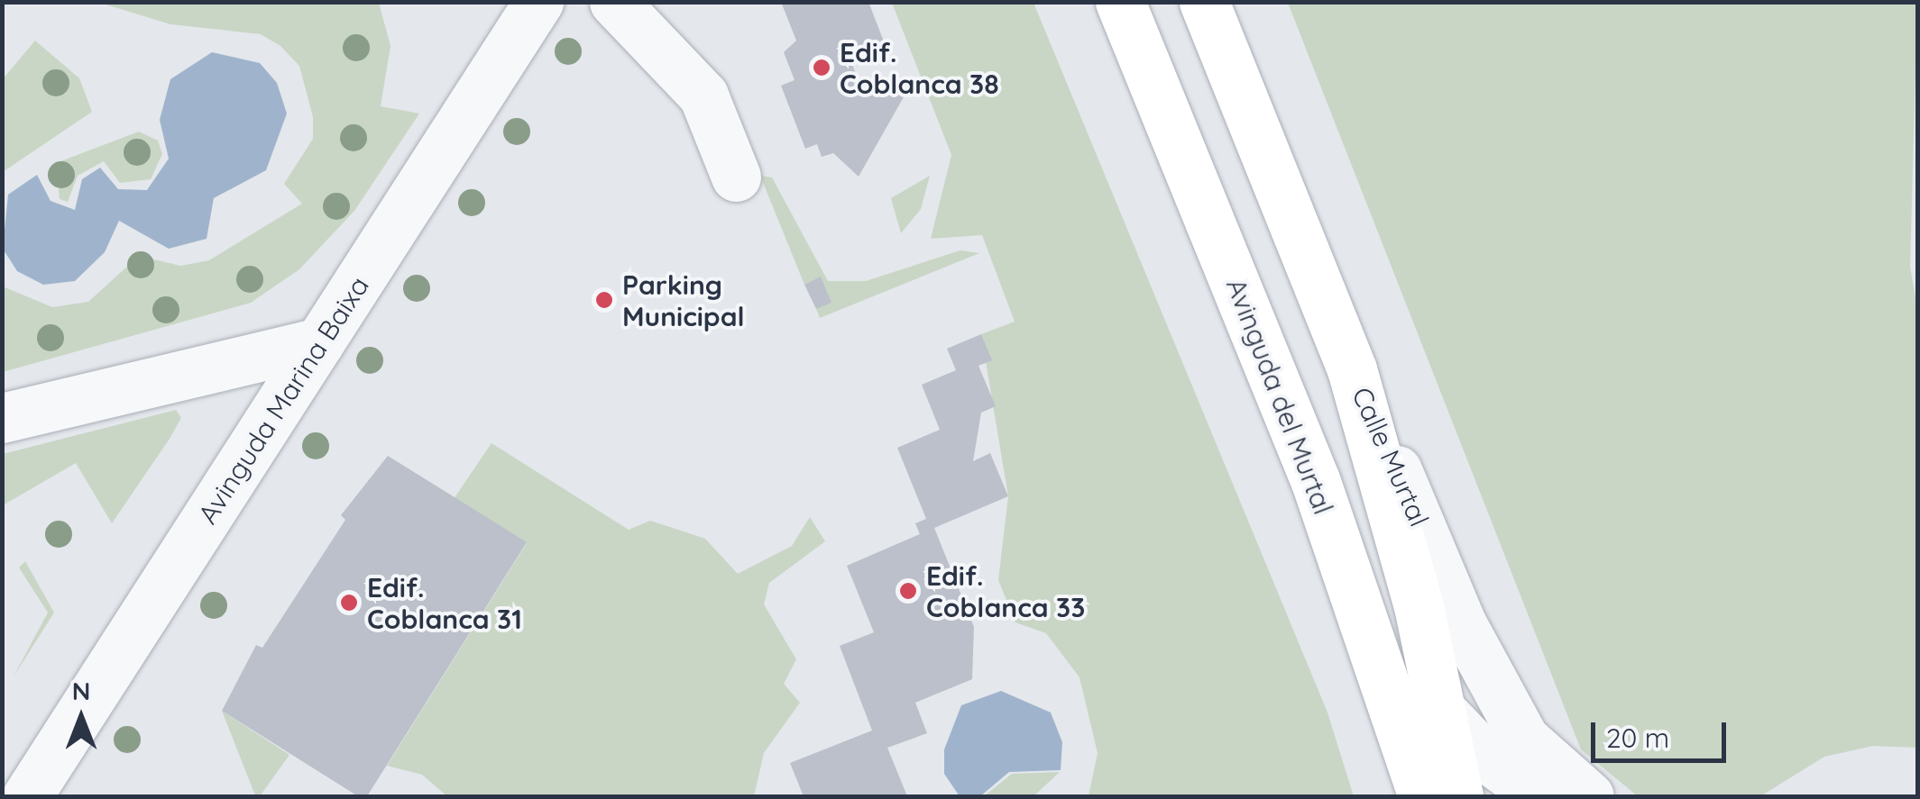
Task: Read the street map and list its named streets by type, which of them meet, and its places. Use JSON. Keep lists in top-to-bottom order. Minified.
{"streets":{"main road":["Avinguda del Murtal","Calle Murtal"],"street":["Avinguda Marina Baixa"]},"crossings":[["Avinguda del Murtal","Calle Murtal"]],"places":["Edif. Coblanca 38","Parking Municipal","Edif. Coblanca 33","Edif. Coblanca 31"],"scale_bar":"20 m","north":"top"}
